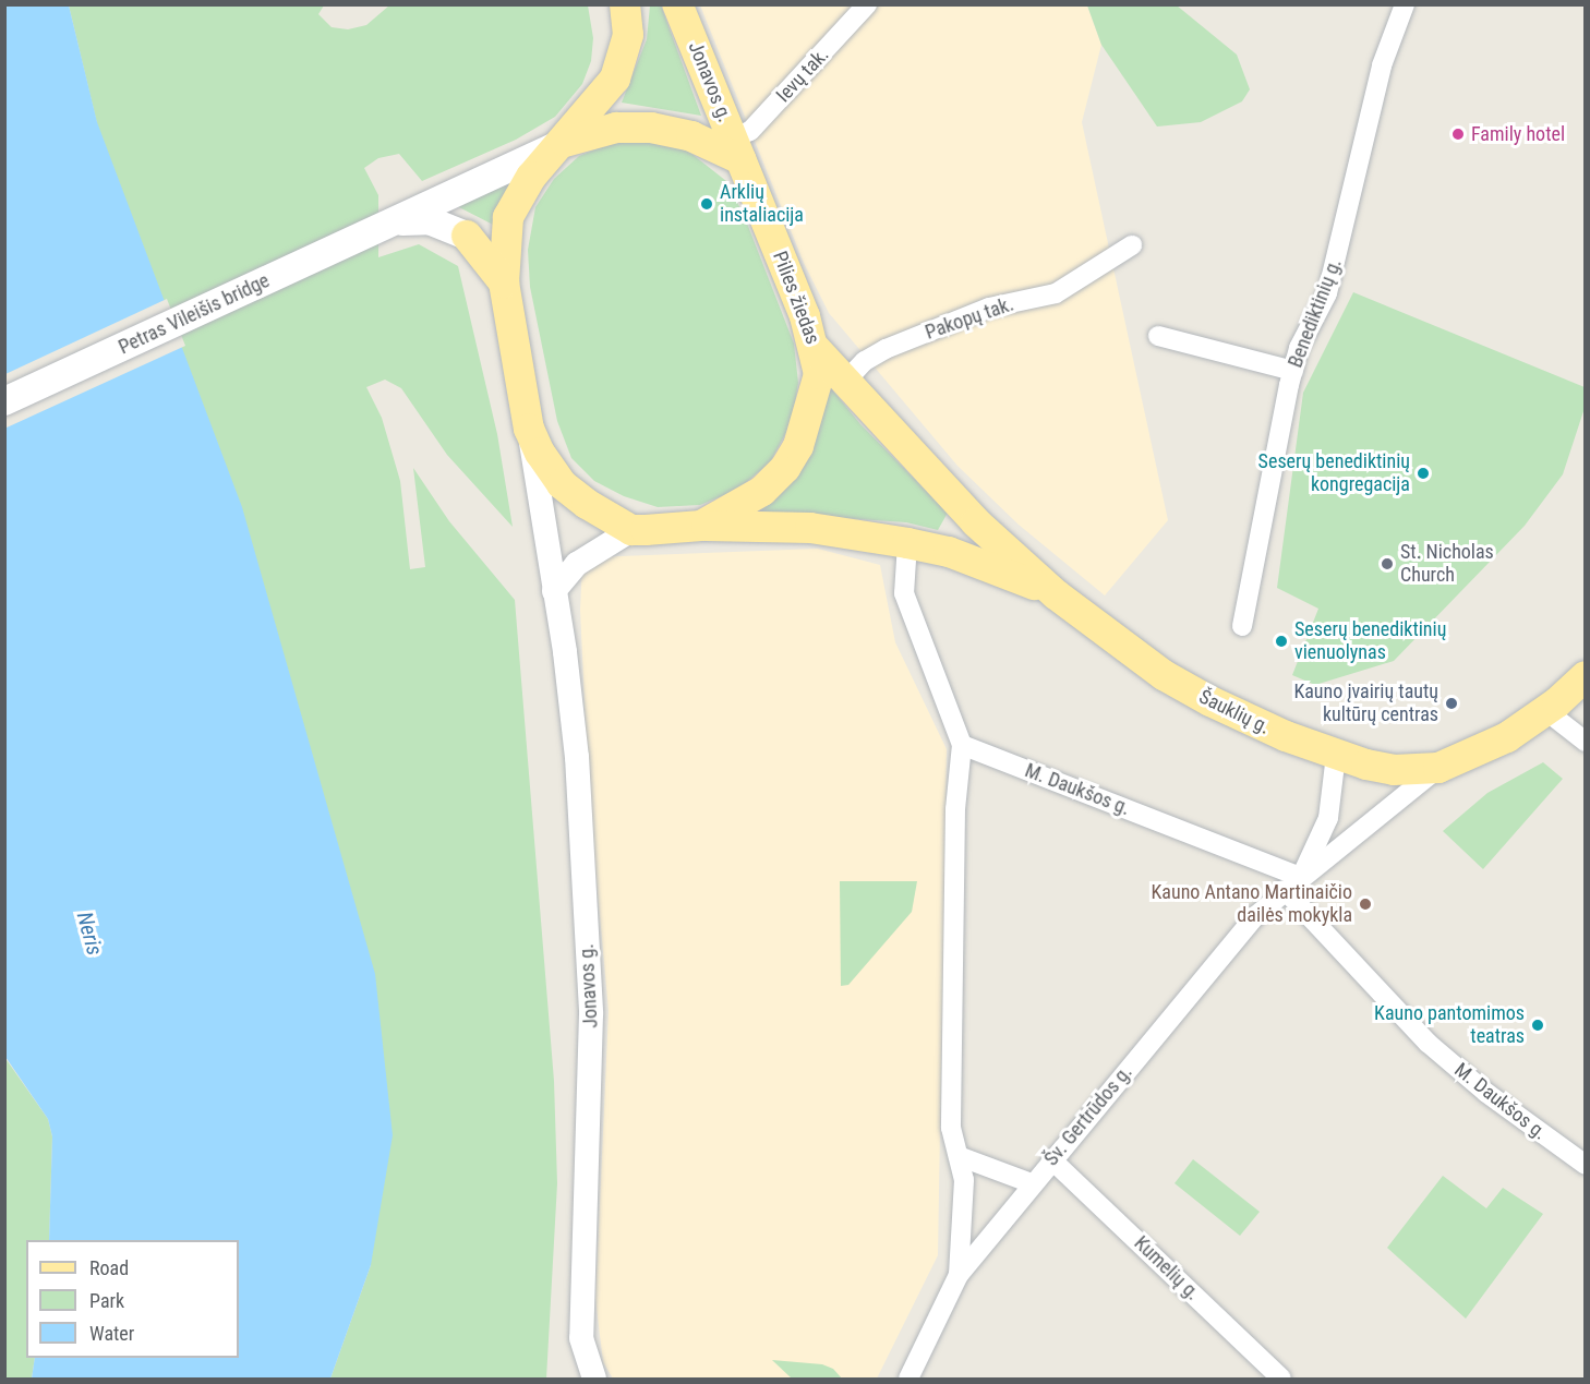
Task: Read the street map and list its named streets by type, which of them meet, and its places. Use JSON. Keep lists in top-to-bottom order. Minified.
{"streets":{"main road":["Jonavos g.","Pilies žiedas","Petras Vileišis bridge","Šauklių g.","Šv. Gertrūdos g."],"street":["Ievų tak.","Benediktinių g.","Pakopų tak.","M. Daukšos g.","Kumelių g."]},"crossings":[["Ievų tak.","Jonavos g."],["Ievų tak.","Pilies žiedas"],["Jonavos g.","Pilies žiedas"],["Pilies žiedas","Šauklių g."],["Pakopų tak.","Šauklių g."],["Šauklių g.","Šv. Gertrūdos g."],["M. Daukšos g.","Šv. Gertrūdos g."],["Šv. Gertrūdos g.","Kumelių g."]],"water":["Neris"],"places":["Family hotel","Arklių instaliacija","Seserų benediktinių kongregacija","St. Nicholas Church","Seserų benediktinių vienuolynas","Kauno įvairių tautų kultūrų centras","Kauno Antano Martinaičio dailės mokykla","Kauno pantomimos teatras"],"legend":["Road","Park","Water"]}
